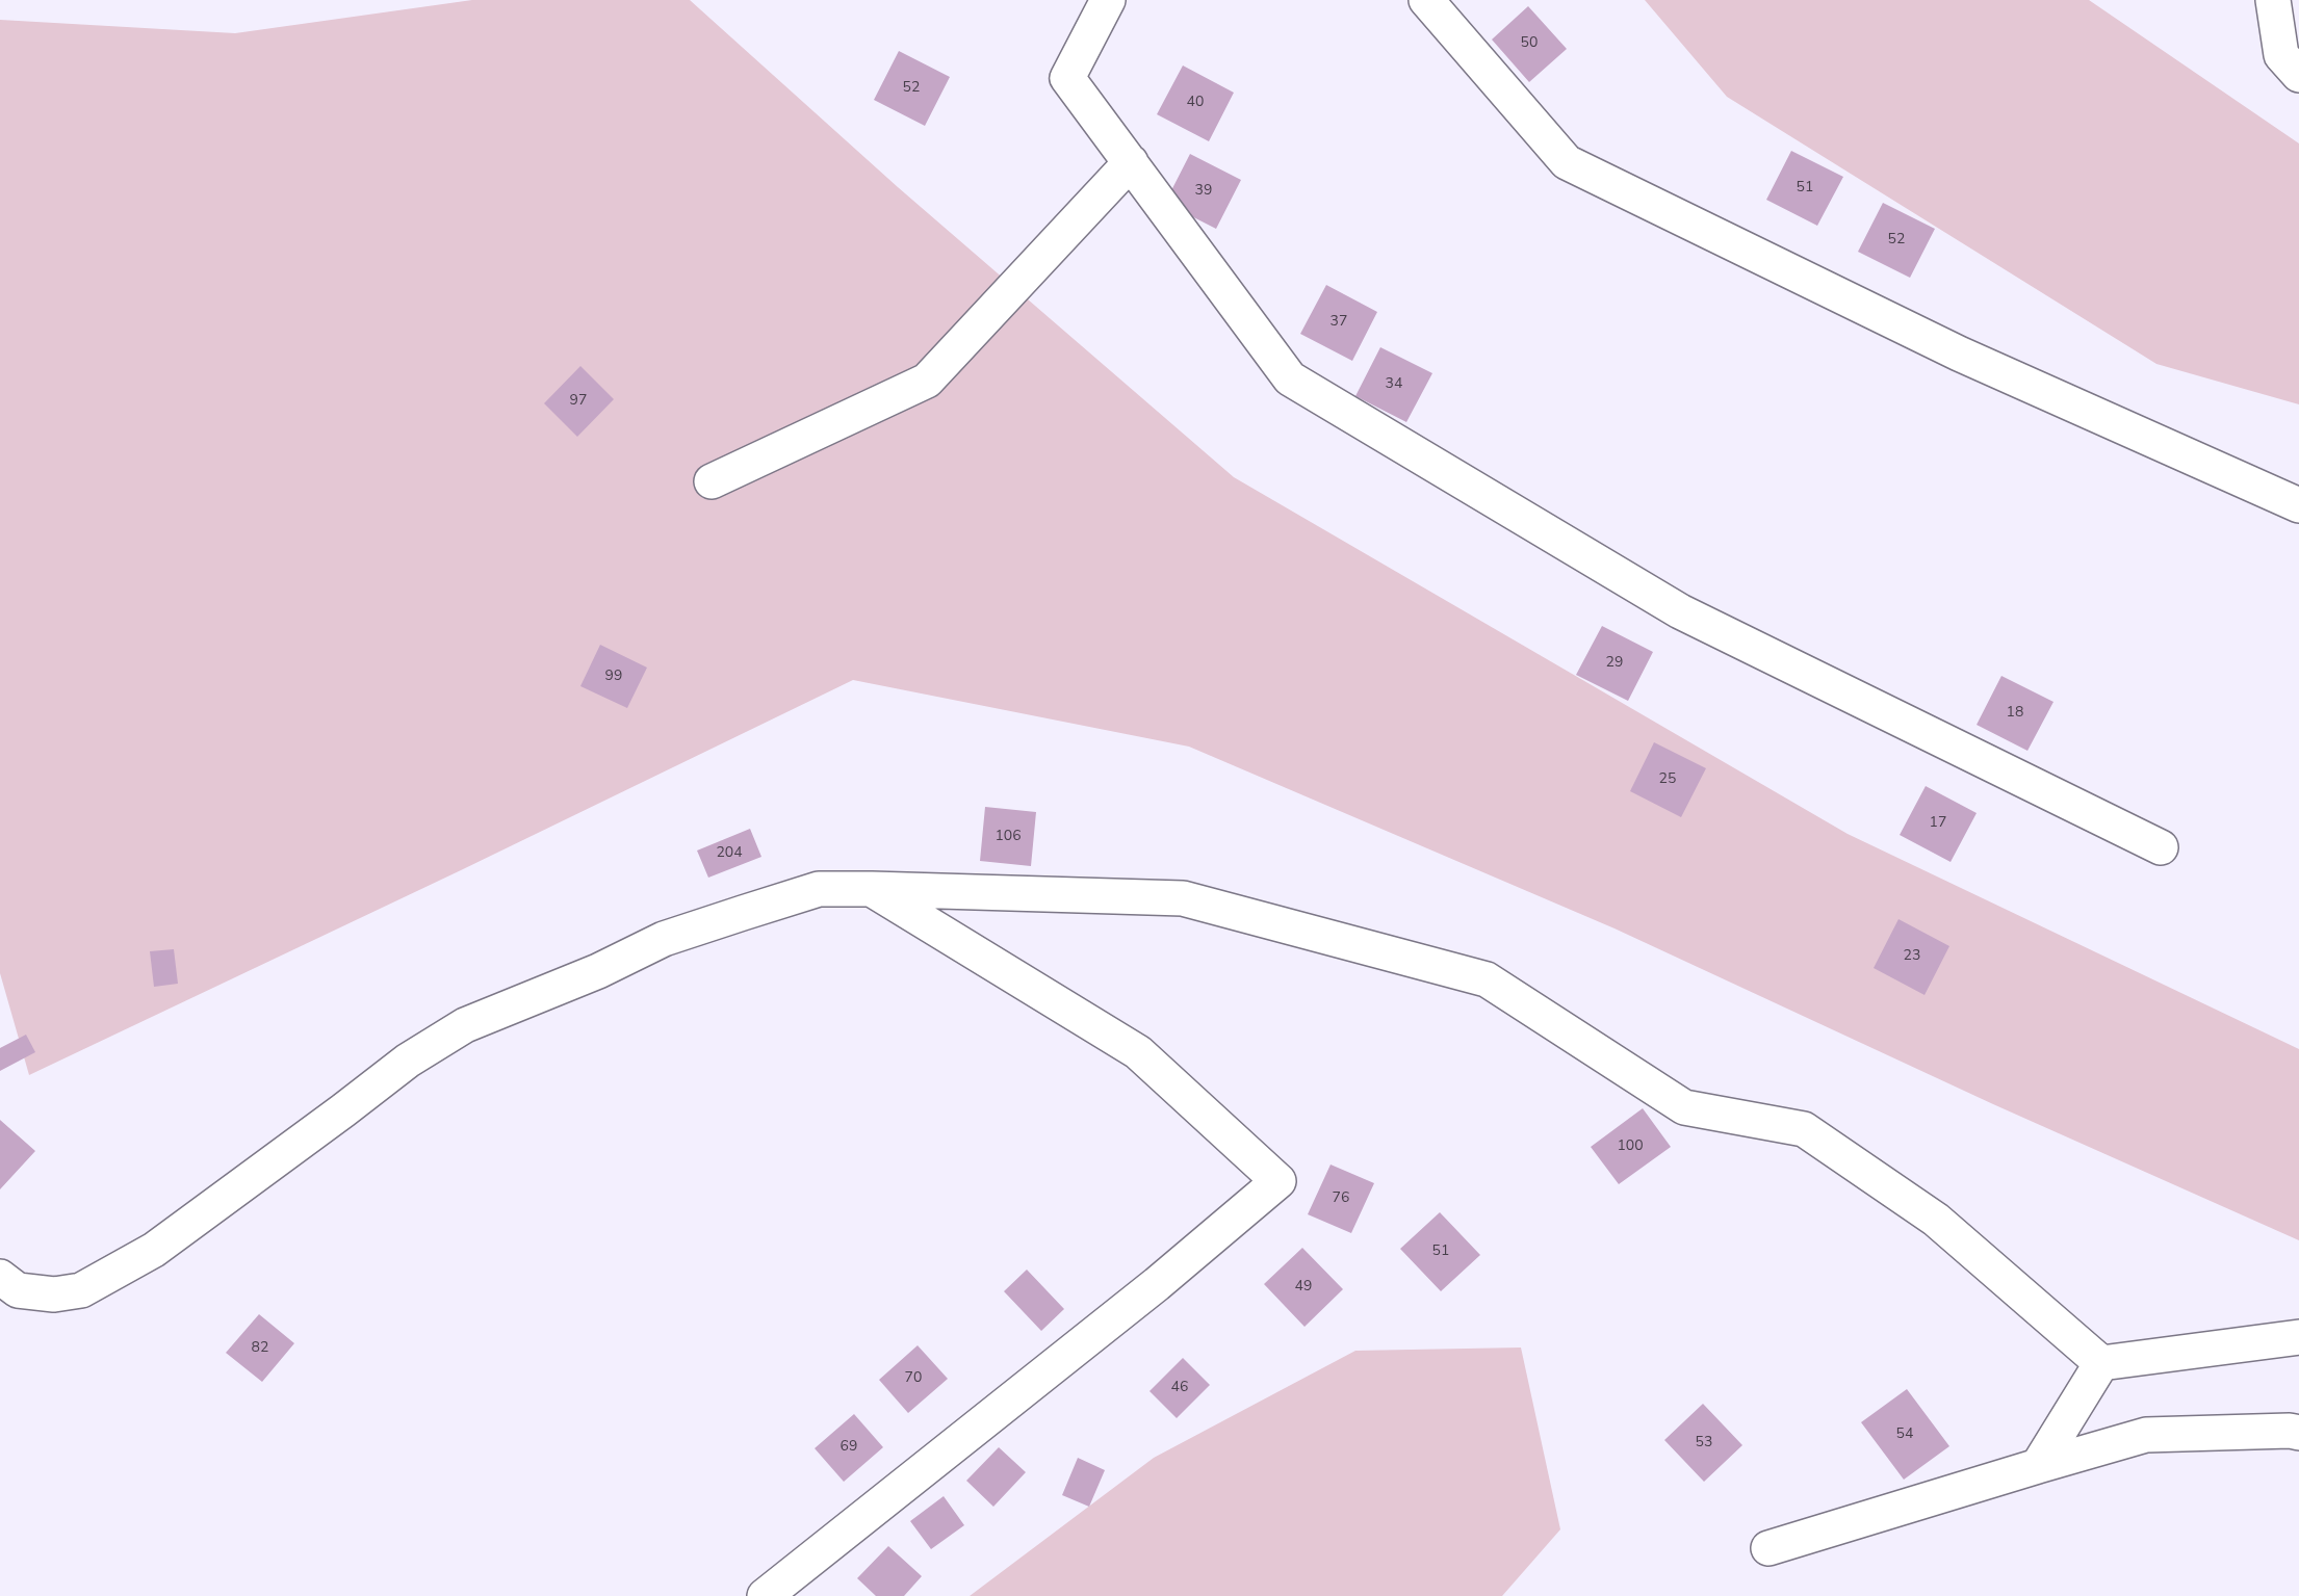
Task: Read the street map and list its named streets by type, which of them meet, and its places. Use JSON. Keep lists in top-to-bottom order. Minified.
{"house_numbers":["50","52","40","51","39","52","37","34","97","29","99","18","25","17","106","204","23","100","76","51","49","82","70","46","54","53","69"]}
